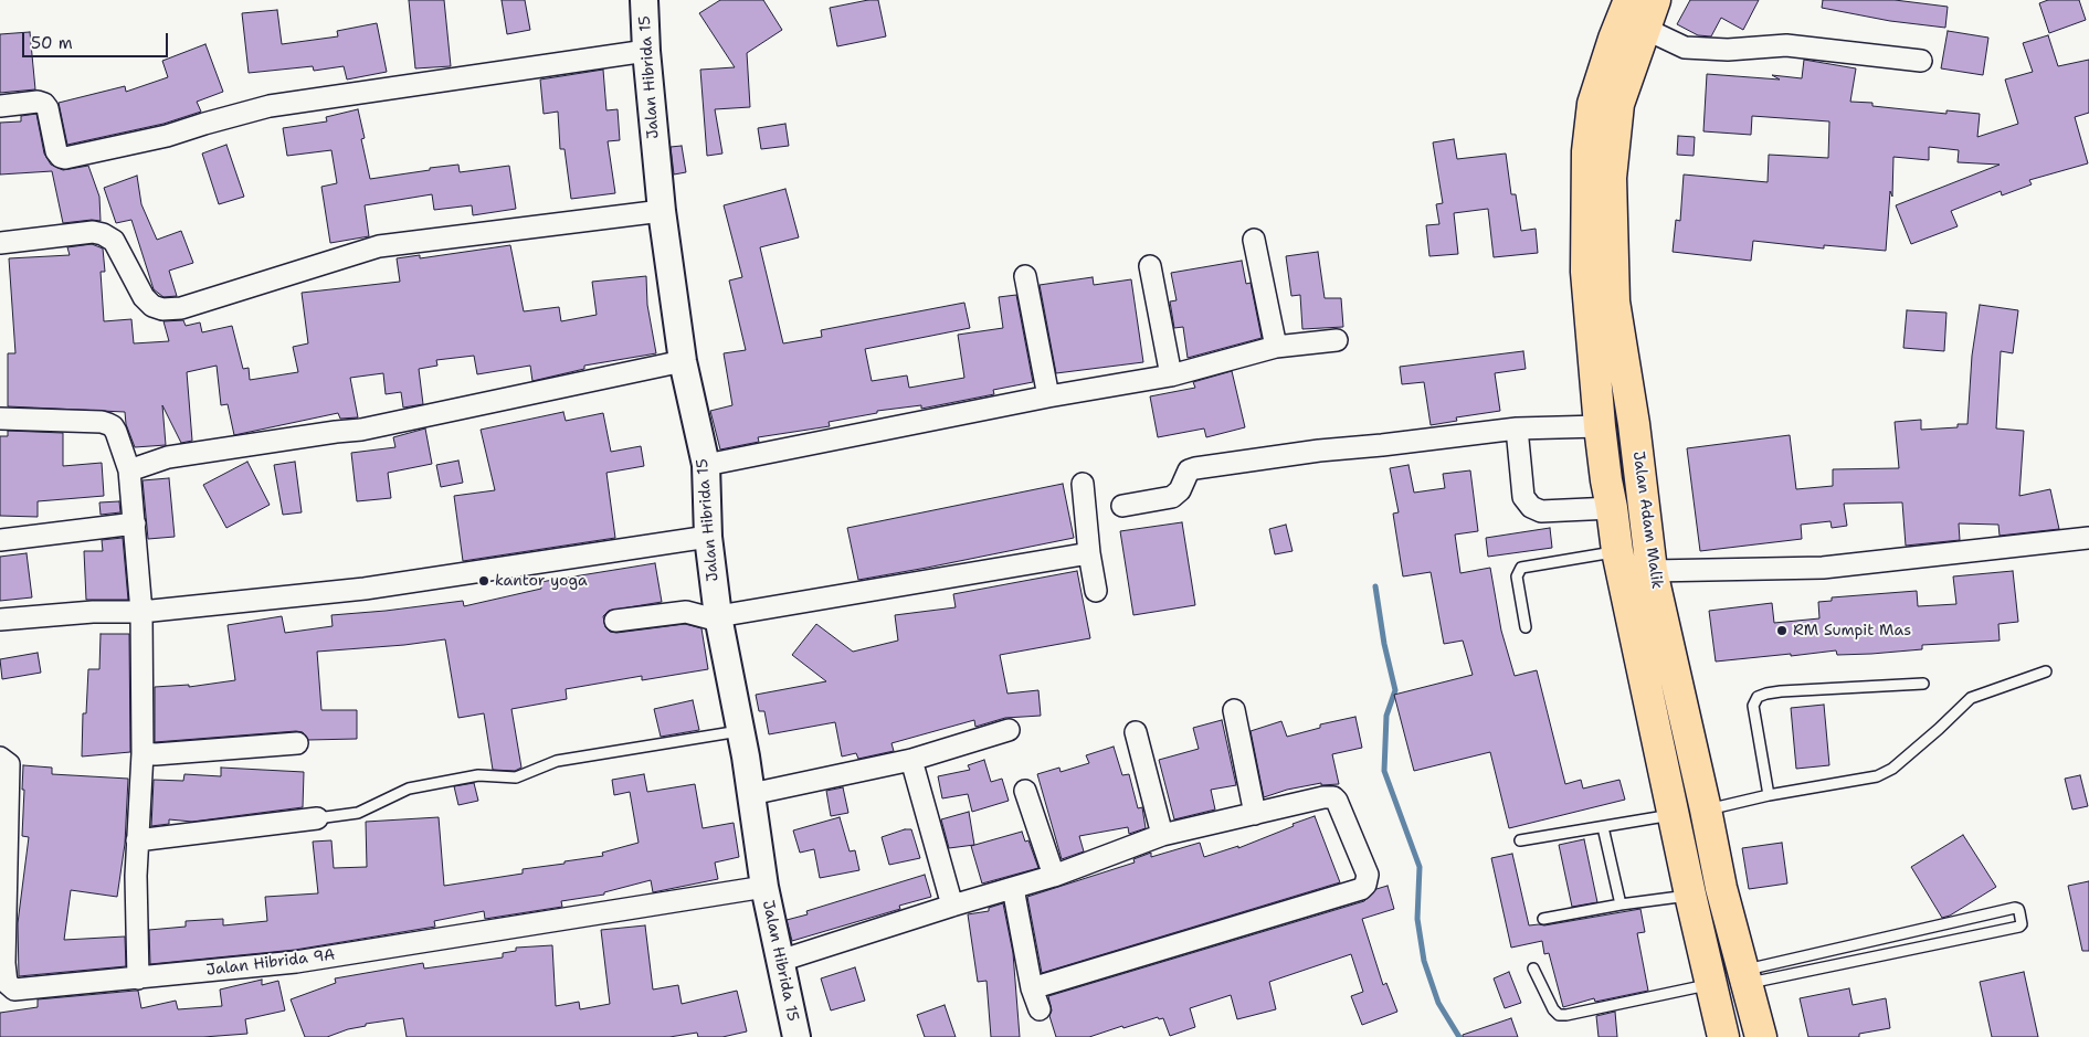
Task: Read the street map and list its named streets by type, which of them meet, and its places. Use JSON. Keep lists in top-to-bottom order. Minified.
{"streets":{"main road":["Jalan Adam Malik"],"street":["Jalan Hibrida 15","Jalan Hibrida 9A"]},"crossings":[["Jalan Hibrida 15","Jalan Hibrida 9A"]],"places":["kantor yoga","RM Sumpit Mas"],"scale_bar":"50 m"}
